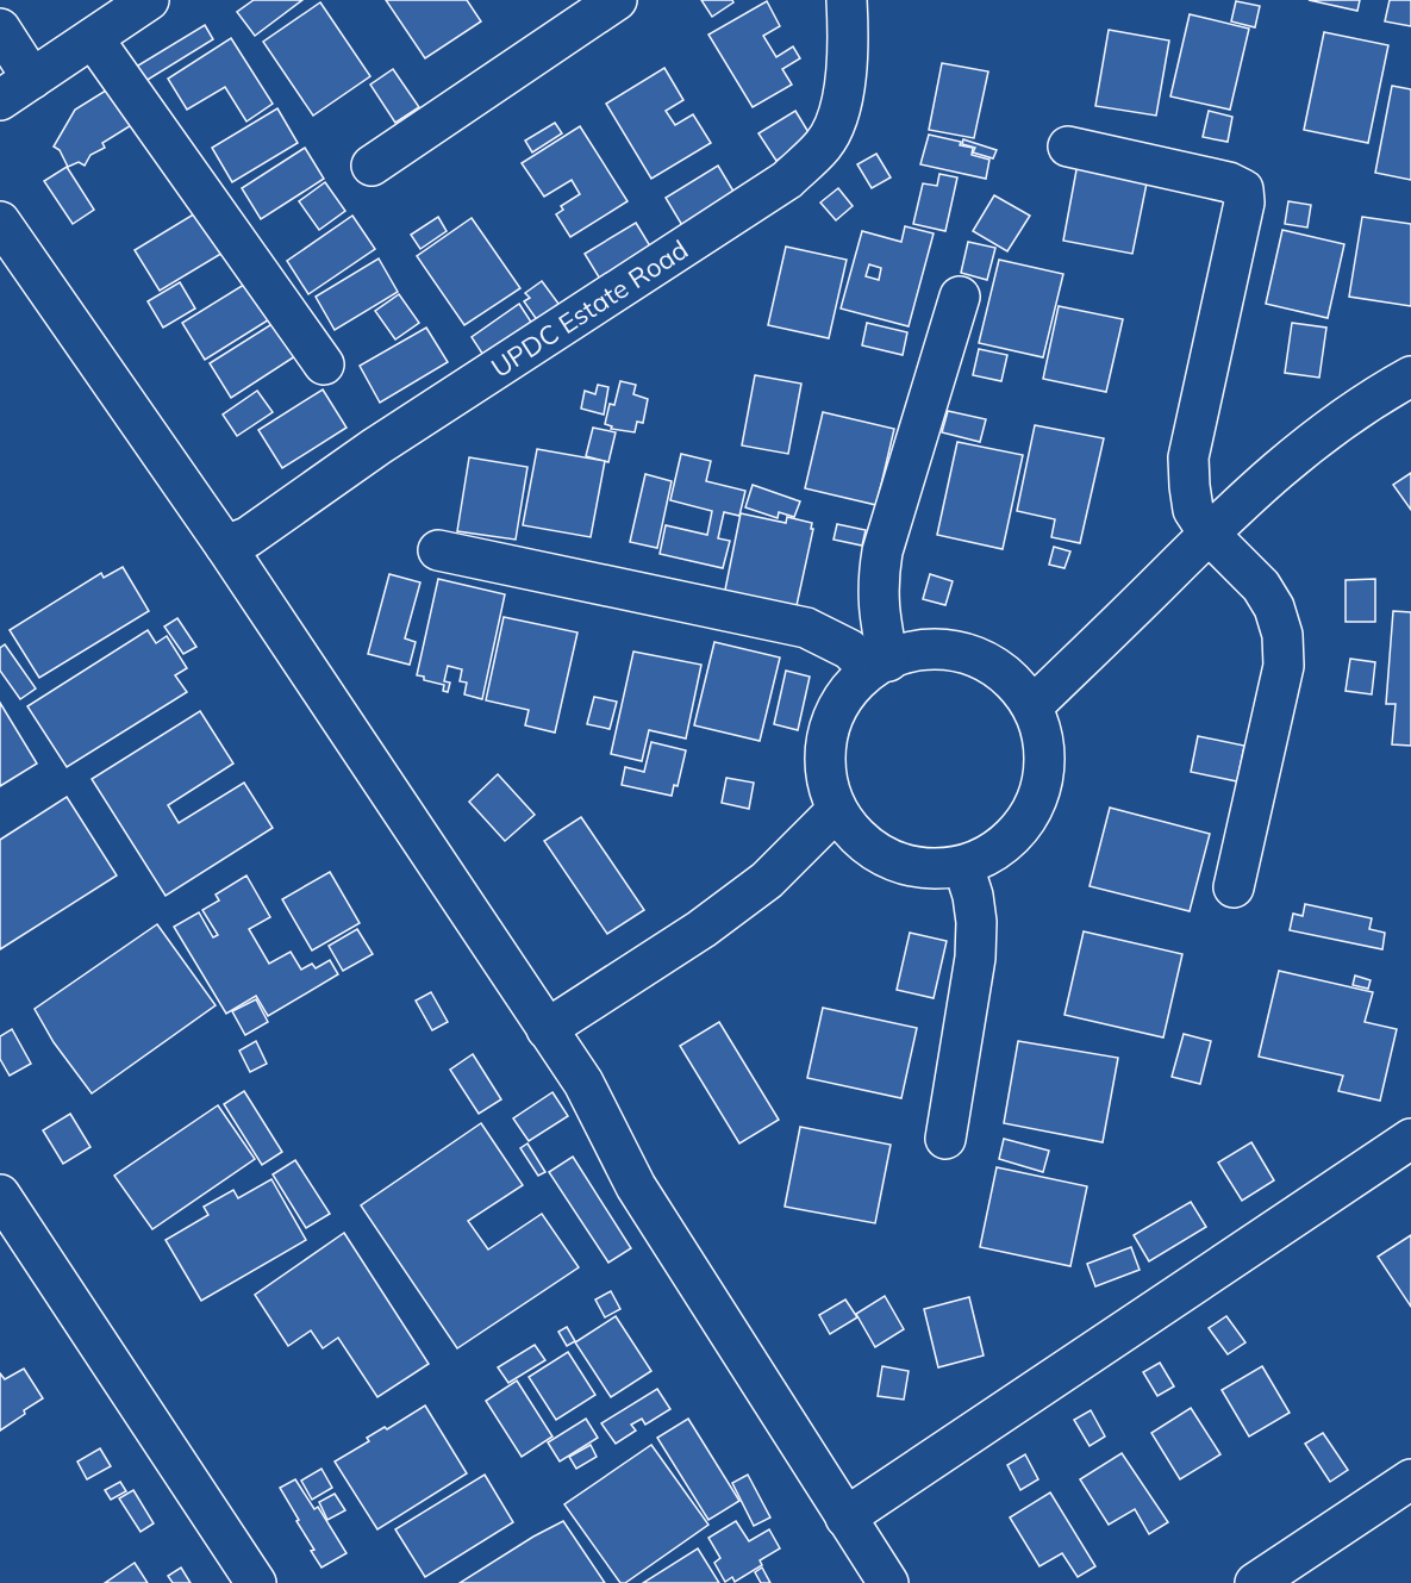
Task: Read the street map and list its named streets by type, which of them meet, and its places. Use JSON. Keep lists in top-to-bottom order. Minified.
{"streets":{"main road":["UPDC Estate Road"]}}
